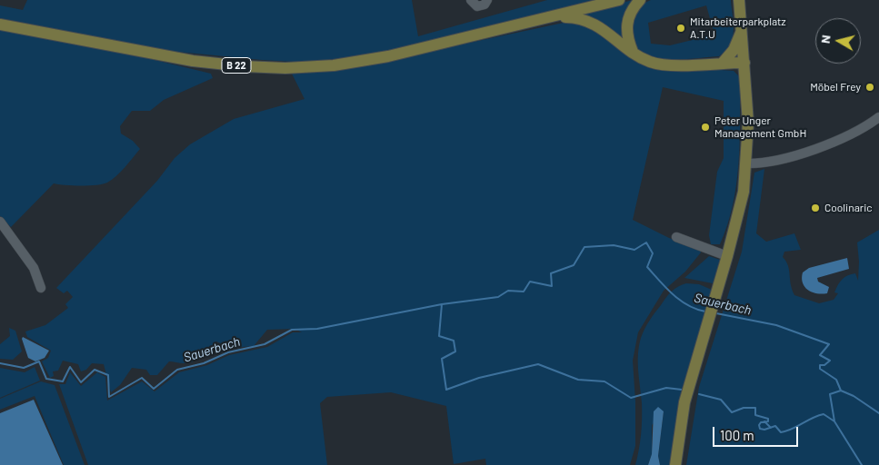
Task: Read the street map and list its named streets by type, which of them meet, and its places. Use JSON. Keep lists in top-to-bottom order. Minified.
{"streets":{"main road":["B 22"]},"water":["Sauerbach"],"places":["Mitarbeiterparkplatz A.T.U","Möbel Frey","Peter Unger Management GmbH","Coolinaric"],"scale_bar":"100 m","north":"left"}
